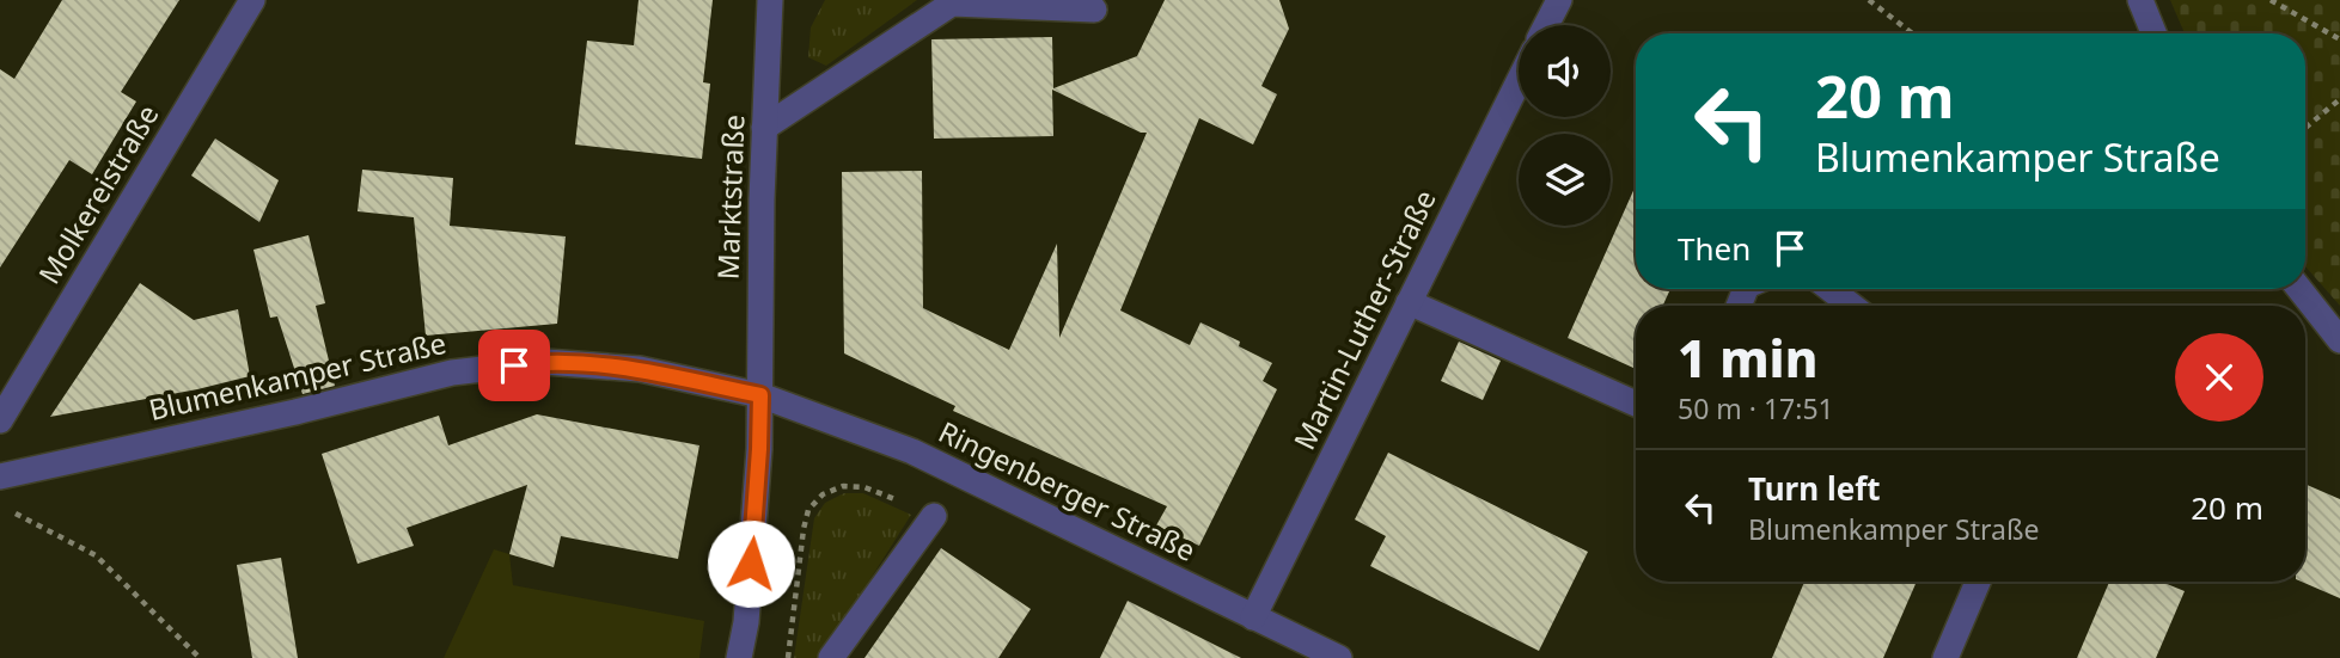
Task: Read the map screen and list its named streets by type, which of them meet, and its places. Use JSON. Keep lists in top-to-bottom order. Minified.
{"streets":{"street":["Molkereistraße","Marktstraße","Martin-Luther-Straße","Blumenkamper Straße","Ringenberger Straße"]},"crossings":[["Marktstraße","Blumenkamper Straße"],["Marktstraße","Ringenberger Straße"],["Martin-Luther-Straße","Ringenberger Straße"],["Blumenkamper Straße","Ringenberger Straße"]],"page":{"turn":["20 m","Blumenkamper Straße"],"then":"Then","heading":["1 min","50 m · 17:51"],"list":[{"name":"Turn left","note":"Blumenkamper Straße","value":"20 m"}]}}
